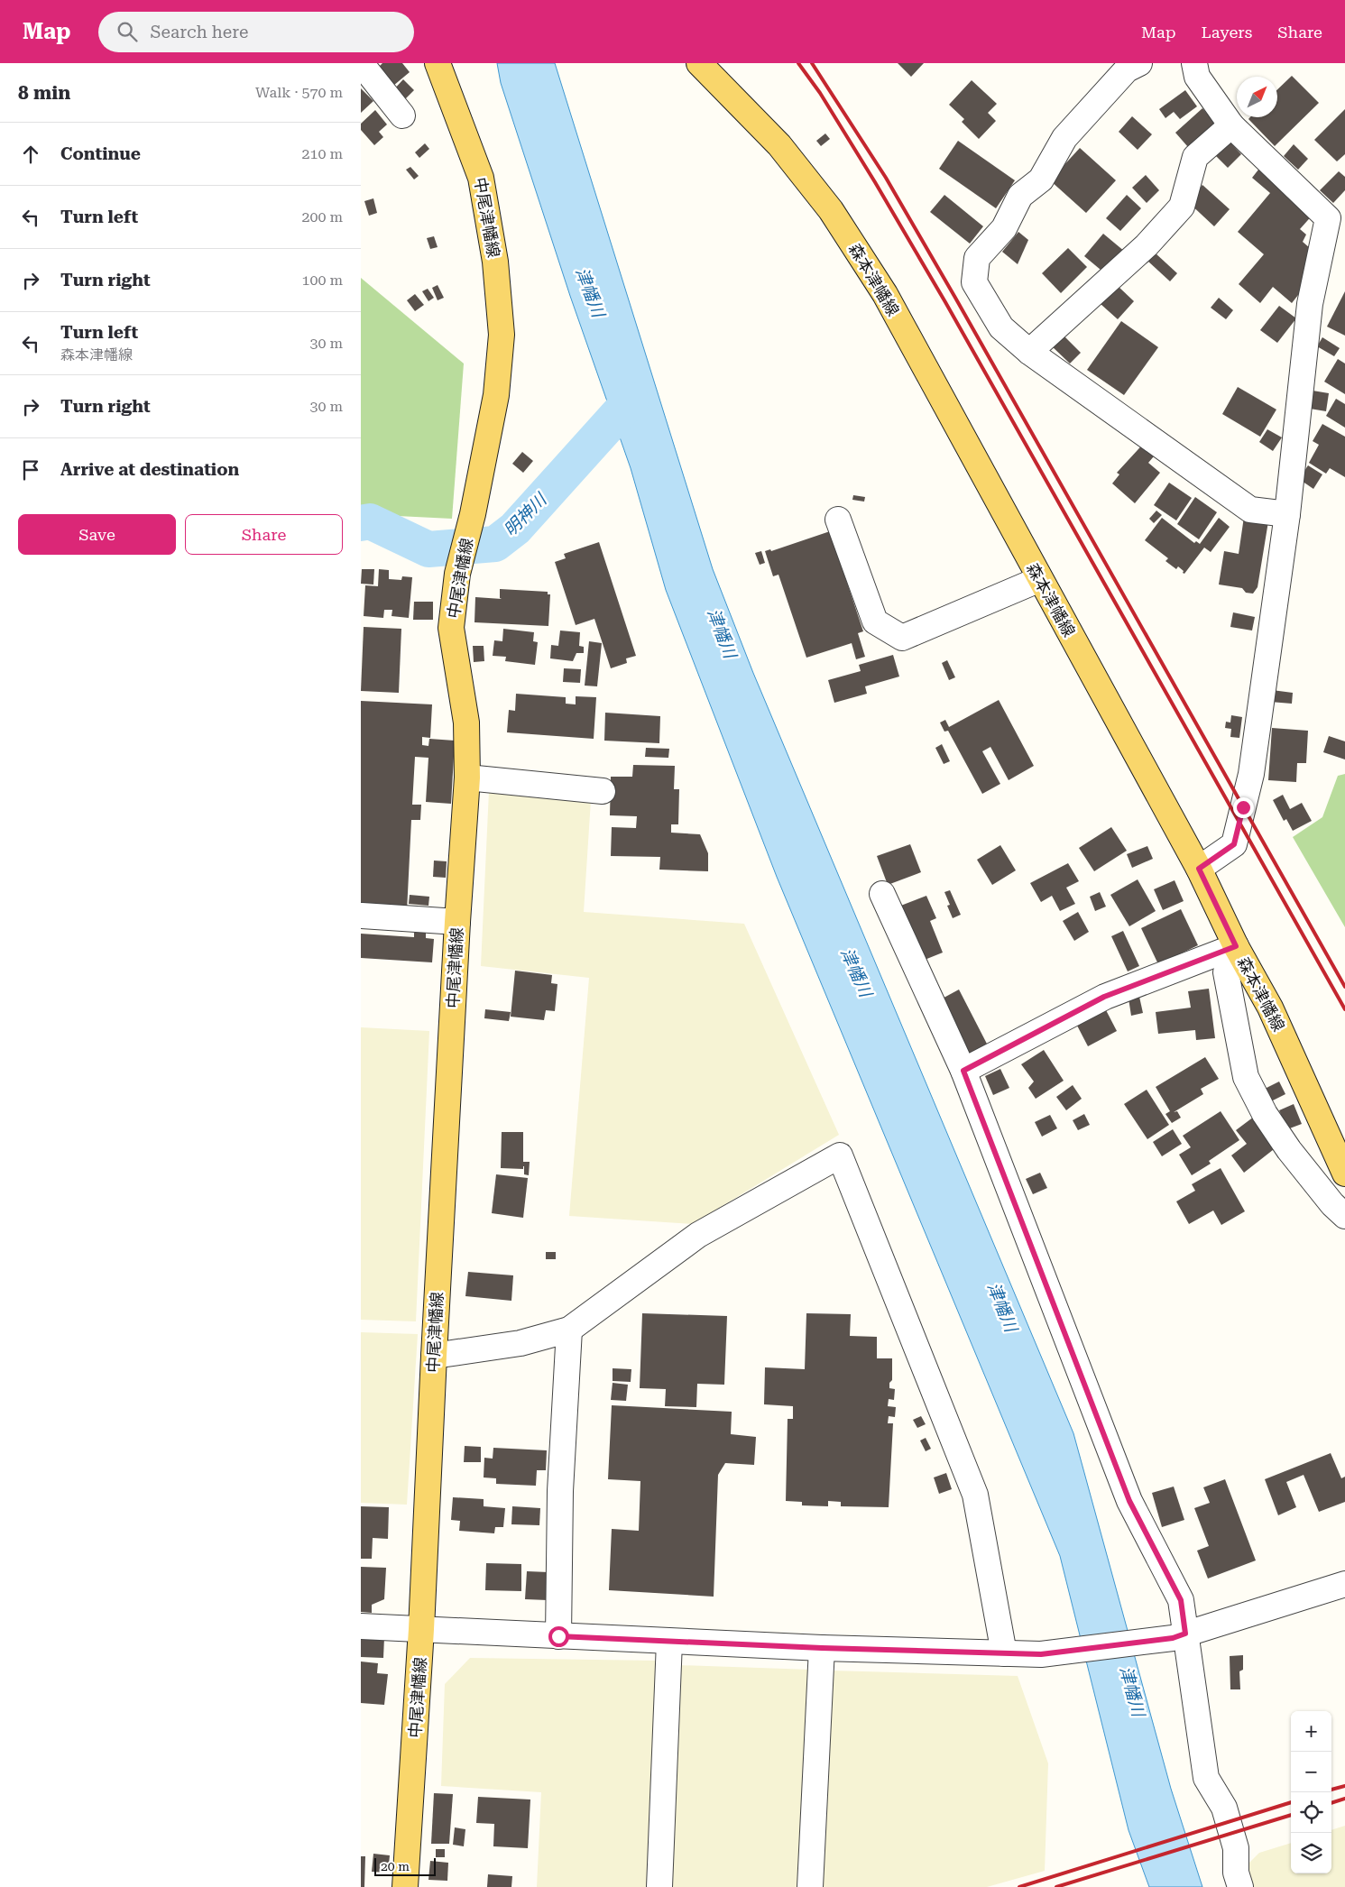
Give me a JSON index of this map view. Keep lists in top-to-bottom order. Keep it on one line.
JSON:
{"streets":{"main road":["中尾津幡線","森本津幡線"]},"water":["津幡川","明神川"],"scale_bar":"20 m","north":"top right","page":{"header":"Map","search":"Search here","nav":["Map","Layers","Share"],"heading":["8 min","Walk · 570 m"],"list":[["Continue","210 m"],["Turn left","200 m"],["Turn right","100 m"],["Turn left","森本津幡線","30 m"],["Turn right","30 m"],"Arrive at destination"],"buttons":["Save","Share"],"map_buttons":["+","−"],"scale":"20 m"}}
